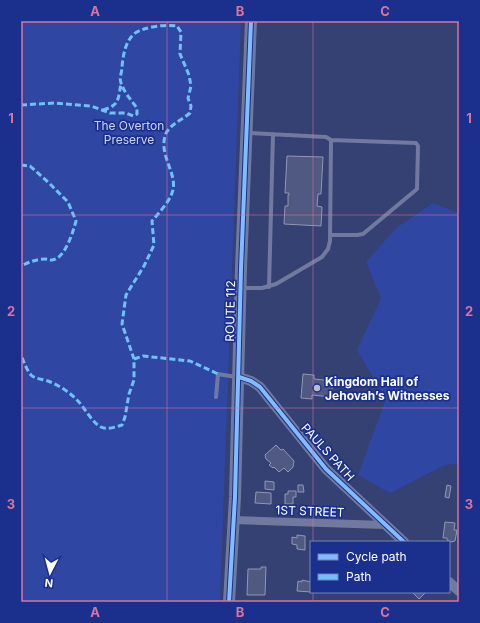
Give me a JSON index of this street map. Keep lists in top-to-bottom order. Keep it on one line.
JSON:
{"streets":{"main road":["ROUTE 112"],"street":["PAULS PATH","1ST STREET"]},"crossings":[["ROUTE 112","PAULS PATH"],["ROUTE 112","1ST STREET"],["PAULS PATH","1ST STREET"]],"parks":["The Overton Preserve"],"places":["Kingdom Hall of Jehovah’s Witnesses"],"legend":["Cycle path","Path"],"north":"bottom","grid":{"columns":["A","B","C"],"rows":["1","2","3"]}}
